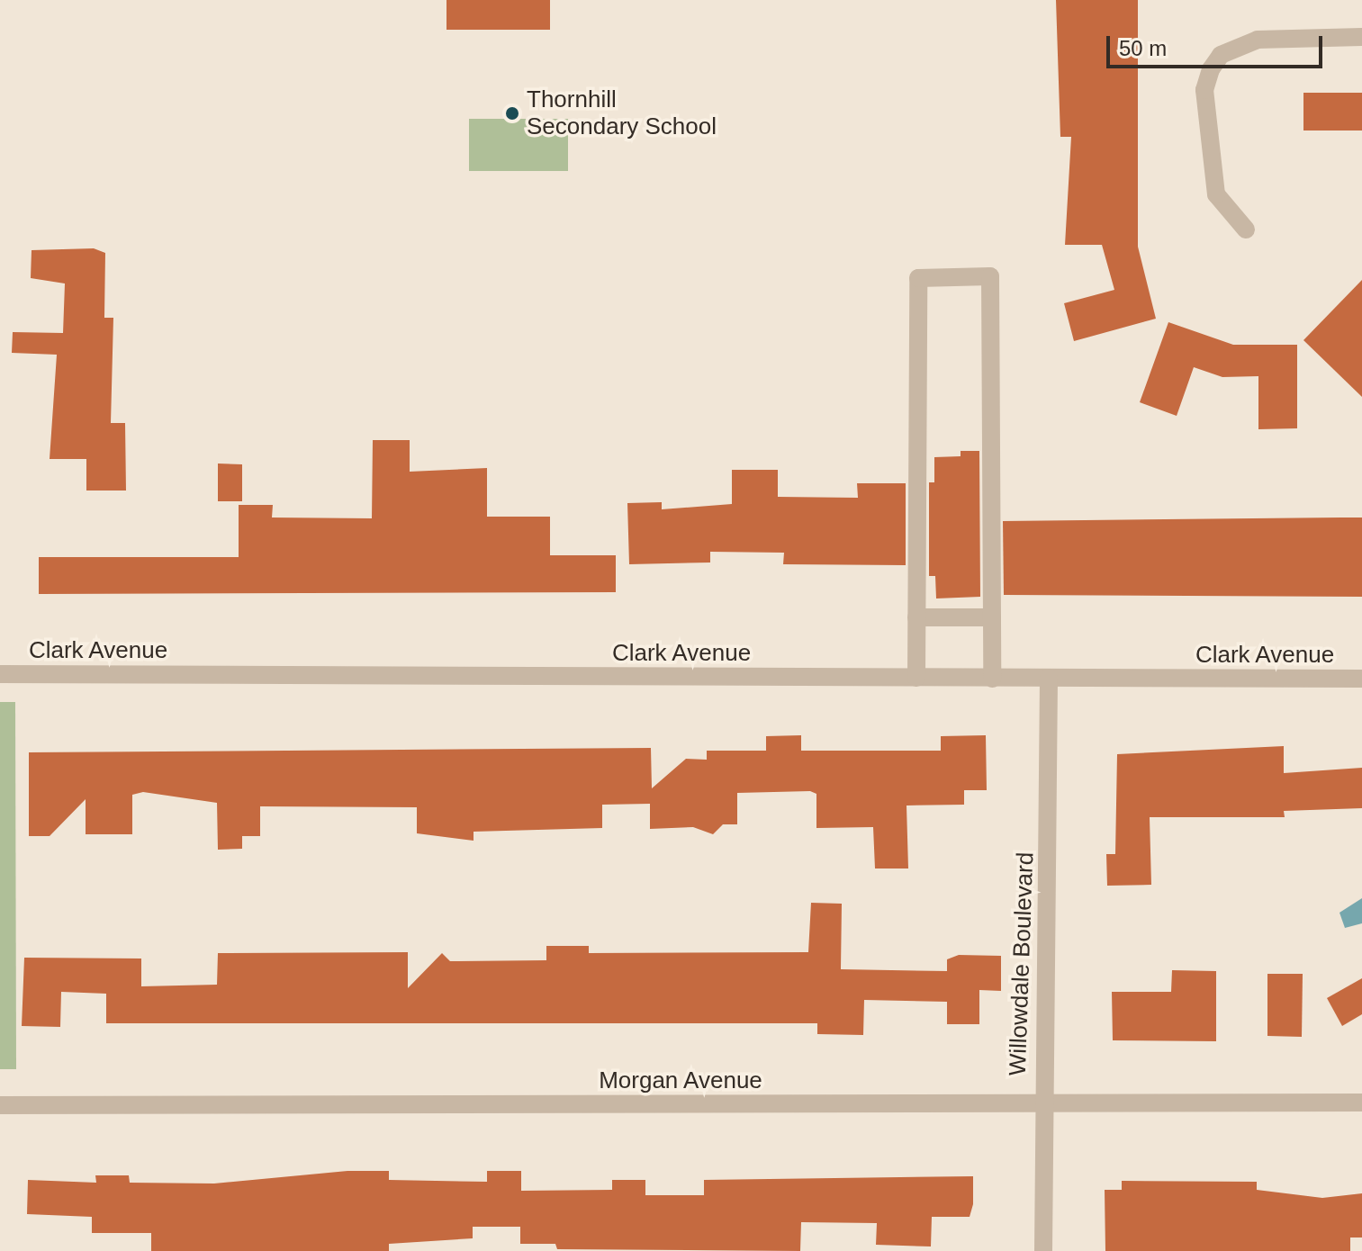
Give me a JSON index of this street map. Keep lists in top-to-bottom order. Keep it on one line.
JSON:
{"streets":{"street":["Clark Avenue","Willowdale Boulevard","Morgan Avenue"]},"crossings":[["Clark Avenue","Willowdale Boulevard"],["Willowdale Boulevard","Morgan Avenue"]],"places":["Thornhill Secondary School"],"scale_bar":"50 m"}
